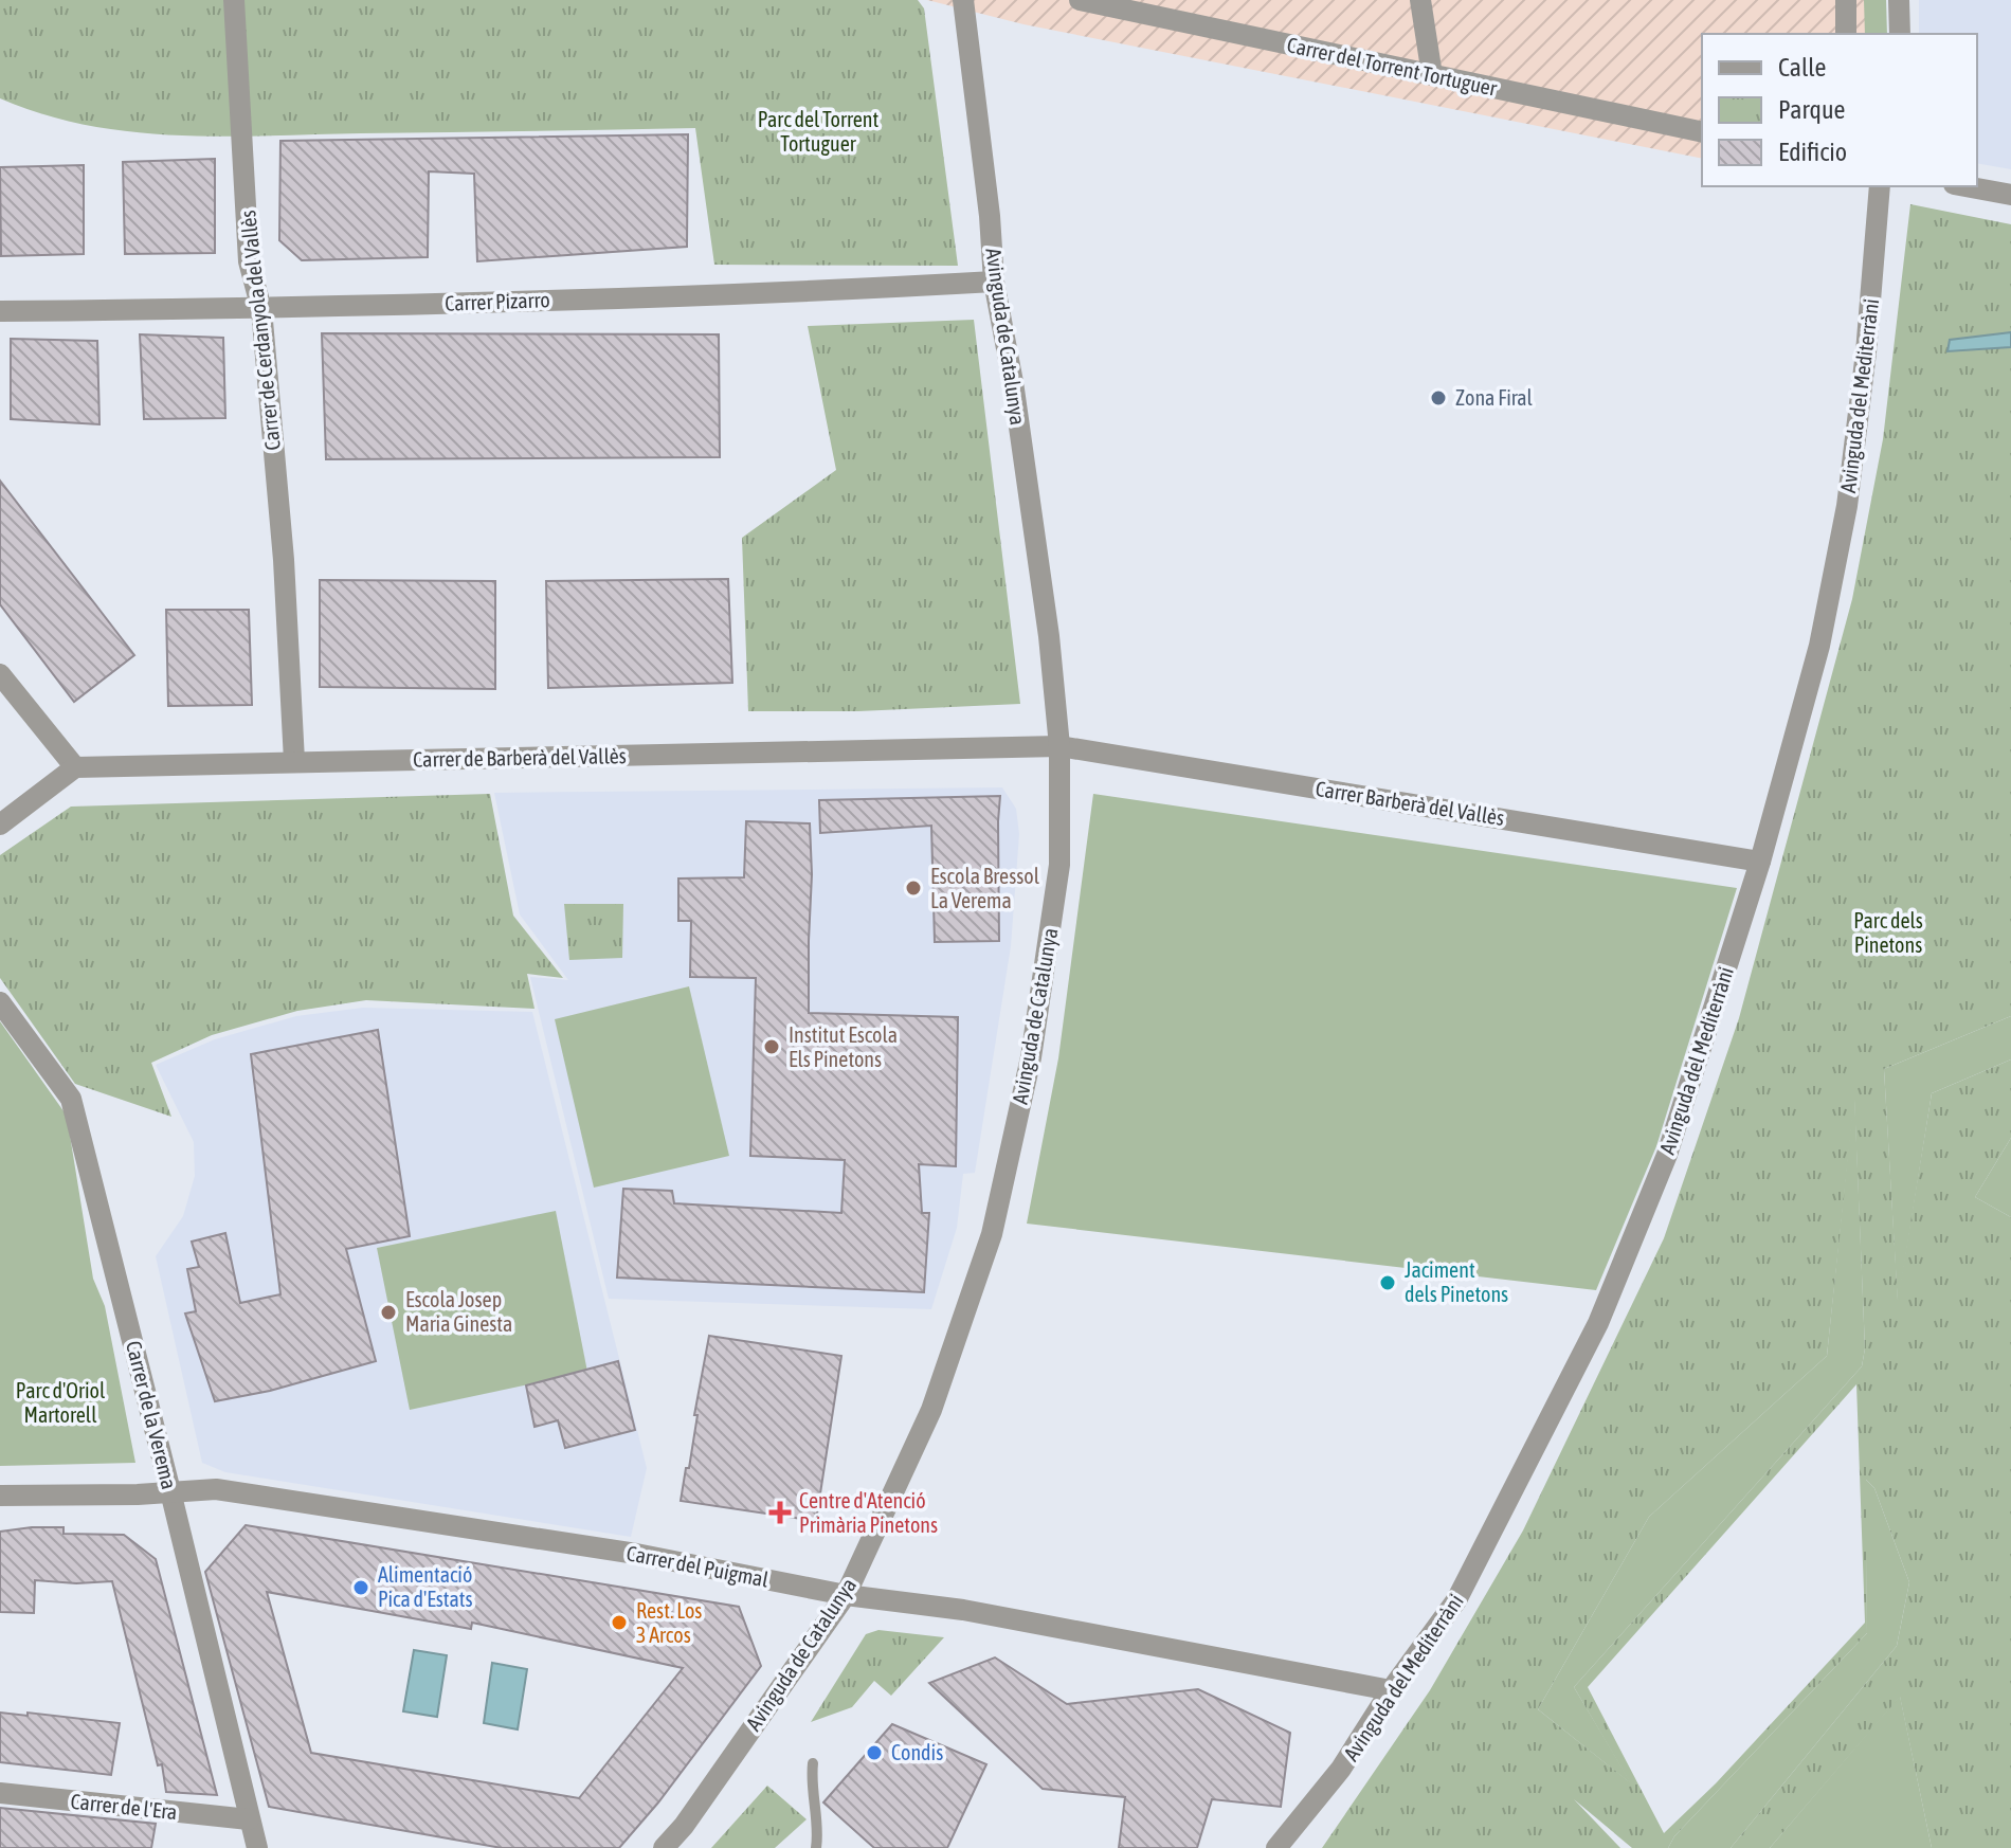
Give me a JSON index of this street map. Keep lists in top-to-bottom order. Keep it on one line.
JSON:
{"streets":{"street":["Carrer del Torrent Tortuguer","Carrer Pizarro","Carrer de Cerdanyola del Vallès","Avinguda de Catalunya","Avinguda del Mediterràni","Carrer de Barberà del Vallès","Carrer Barberà del Vallès","Carrer de la Verema","Carrer del Puigmal","Carrer de l'Era"]},"crossings":[["Carrer Pizarro","Carrer de Cerdanyola del Vallès"],["Carrer Pizarro","Avinguda de Catalunya"],["Carrer de Cerdanyola del Vallès","Carrer de Barberà del Vallès"],["Avinguda de Catalunya","Carrer de Barberà del Vallès"],["Avinguda de Catalunya","Carrer Barberà del Vallès"],["Avinguda de Catalunya","Carrer del Puigmal"],["Avinguda del Mediterràni","Carrer Barberà del Vallès"],["Avinguda del Mediterràni","Carrer del Puigmal"],["Carrer de Barberà del Vallès","Carrer Barberà del Vallès"],["Carrer de la Verema","Carrer del Puigmal"],["Carrer de la Verema","Carrer de l'Era"]],"parks":["Parc del Torrent Tortuguer","Parc dels Pinetons","Parc d'Oriol Martorell"],"places":{"other":["Zona Firal","Escola Bressol La Verema","Institut Escola Els Pinetons","Jaciment dels Pinetons","Escola Josep Maria Ginesta","Alimentació Pica d'Estats","Rest. Los 3 Arcos","Condis"],"health":["Centre d'Atenció Primària Pinetons"]},"legend":["Calle","Parque","Edificio"]}
